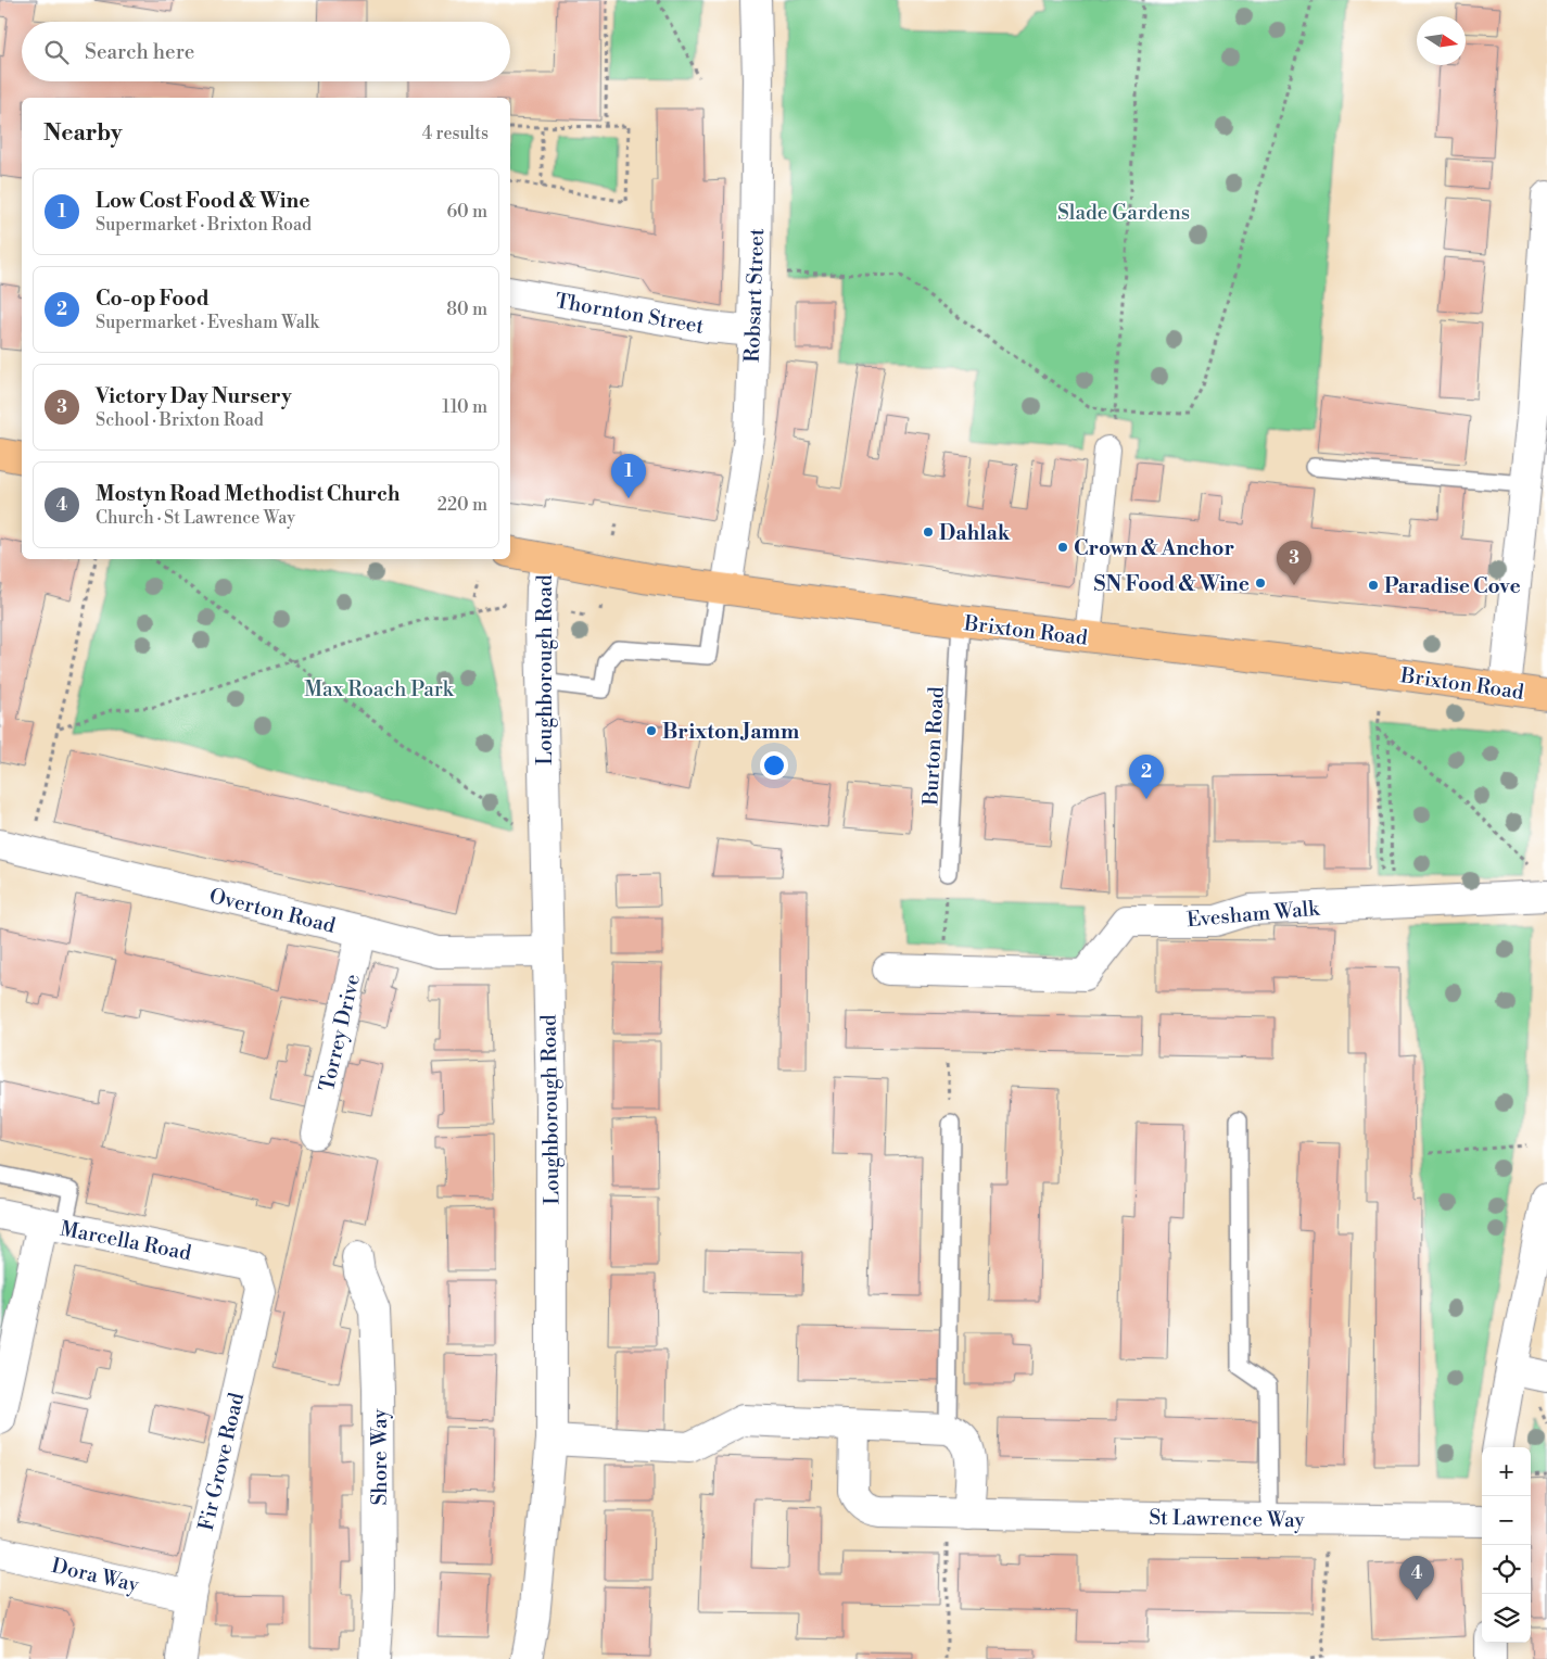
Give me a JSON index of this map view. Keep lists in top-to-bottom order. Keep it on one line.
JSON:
{"streets":{"highway":["Brixton Road"],"street":["Robsart Street","Thornton Street","Loughborough Road","Overton Road","Evesham Walk","Torrey Drive","Marcella Road","Shore Way","Fir Grove Road","St Lawrence Way","Dora Way"],"lane":["Burton Road"]},"crossings":[["Robsart Street","Thornton Street"],["Robsart Street","Brixton Road"],["Brixton Road","Loughborough Road"],["Brixton Road","Burton Road"],["Loughborough Road","Overton Road"],["Overton Road","Torrey Drive"],["Marcella Road","Fir Grove Road"],["Fir Grove Road","Dora Way"]],"parks":["Slade Gardens","Max Roach Park"],"places":["Dahlak","Crown & Anchor","SN Food & Wine","Paradise Cove","Brixton Jamm"],"north":"right","page":{"search":"Search here","heading":["Nearby","4 results"],"list":[{"mark":"1","name":"Low Cost Food & Wine","note":"Supermarket · Brixton Road","value":"60 m"},{"mark":"2","name":"Co-op Food","note":"Supermarket · Evesham Walk","value":"80 m"},{"mark":"3","name":"Victory Day Nursery","note":"School · Brixton Road","value":"110 m"},{"mark":"4","name":"Mostyn Road Methodist Church","note":"Church · St Lawrence Way","value":"220 m"}],"pins":["1","3","2","4"],"map_buttons":["+","−"]}}
